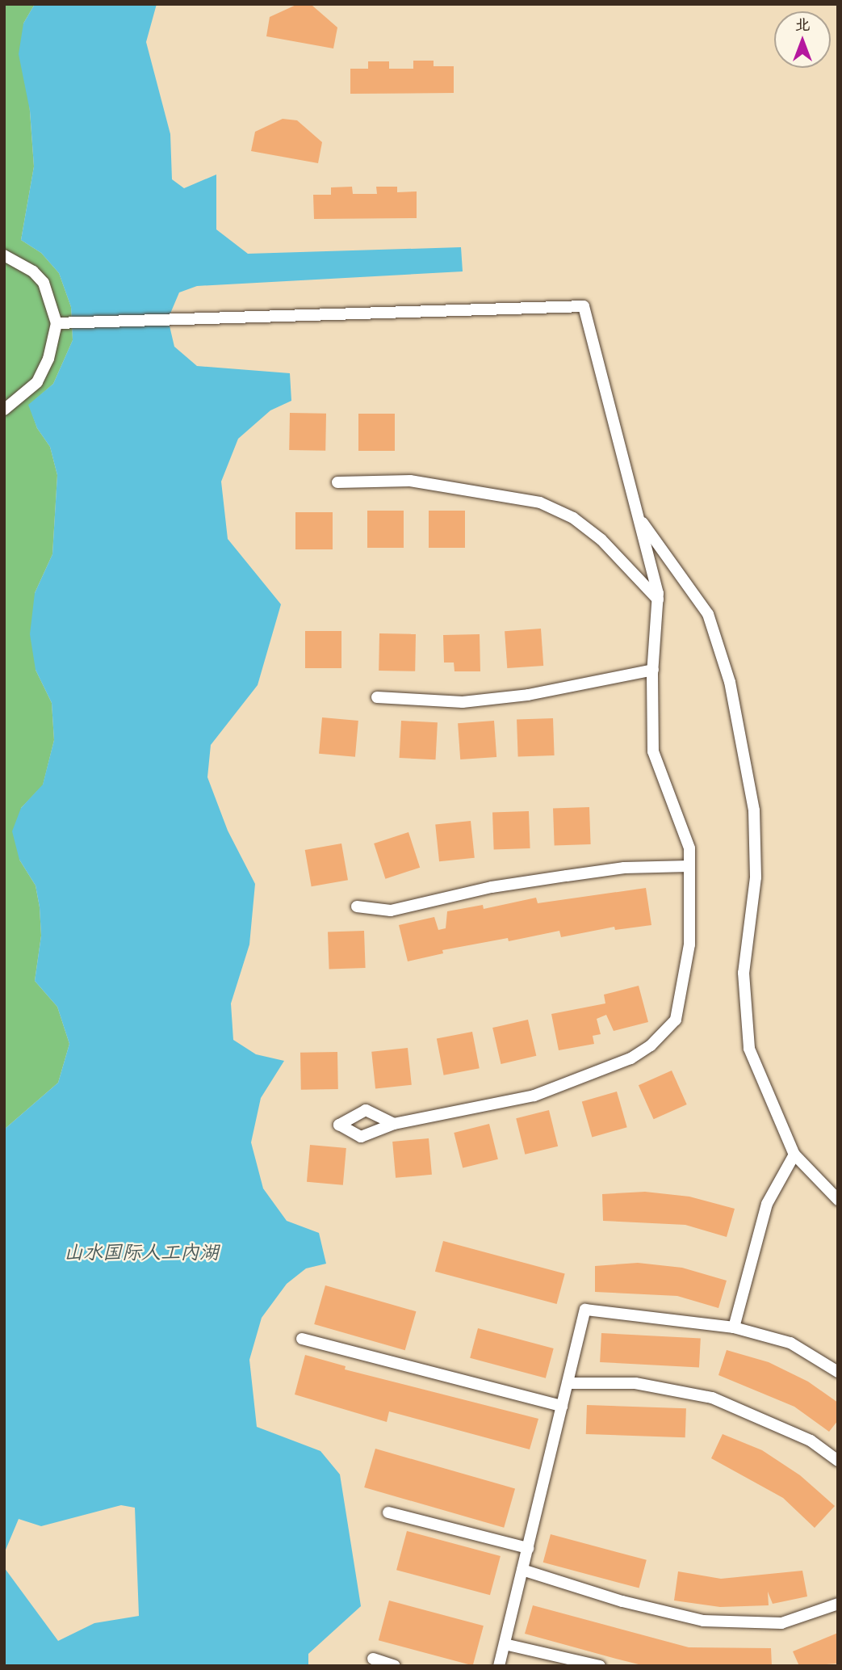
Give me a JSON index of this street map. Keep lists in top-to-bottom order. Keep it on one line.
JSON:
{"water":["山水国际人工内湖"],"north":"top"}
